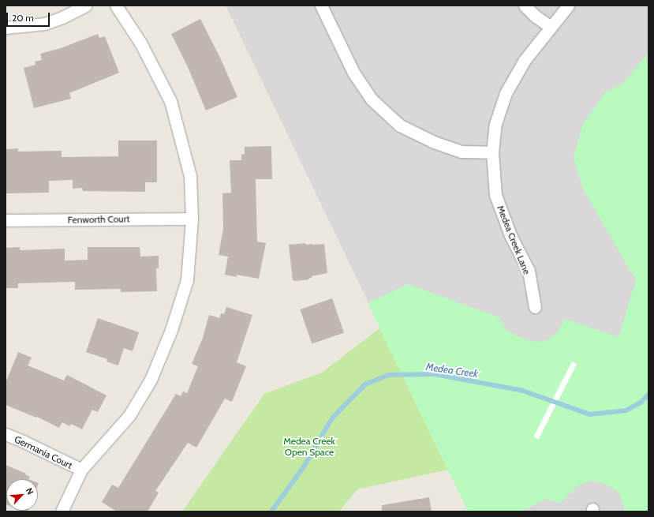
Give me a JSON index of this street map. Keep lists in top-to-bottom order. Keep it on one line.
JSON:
{"streets":{"street":["Fenworth Court","Medea Creek Lane","Germania Court"]},"water":["Medea Creek"],"parks":["Medea Creek Open Space"],"scale_bar":"20 m","north":"top right"}
